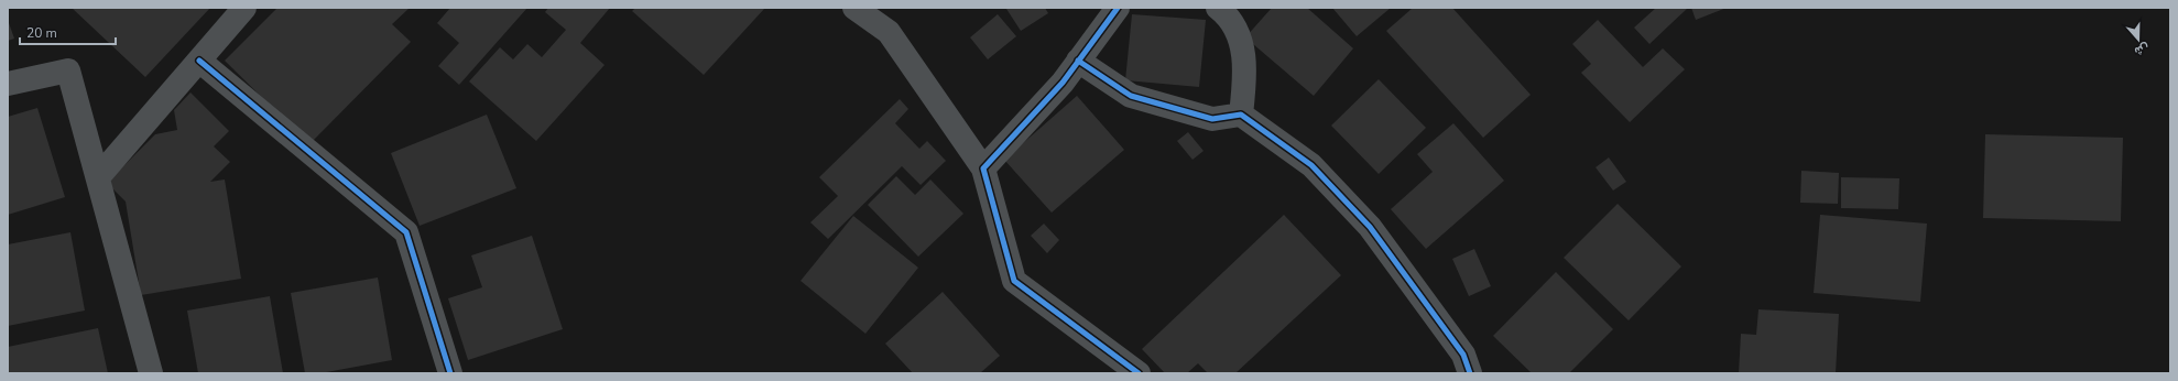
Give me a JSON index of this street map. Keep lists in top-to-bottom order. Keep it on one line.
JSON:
{"scale_bar":"20 m","north":"bottom"}
